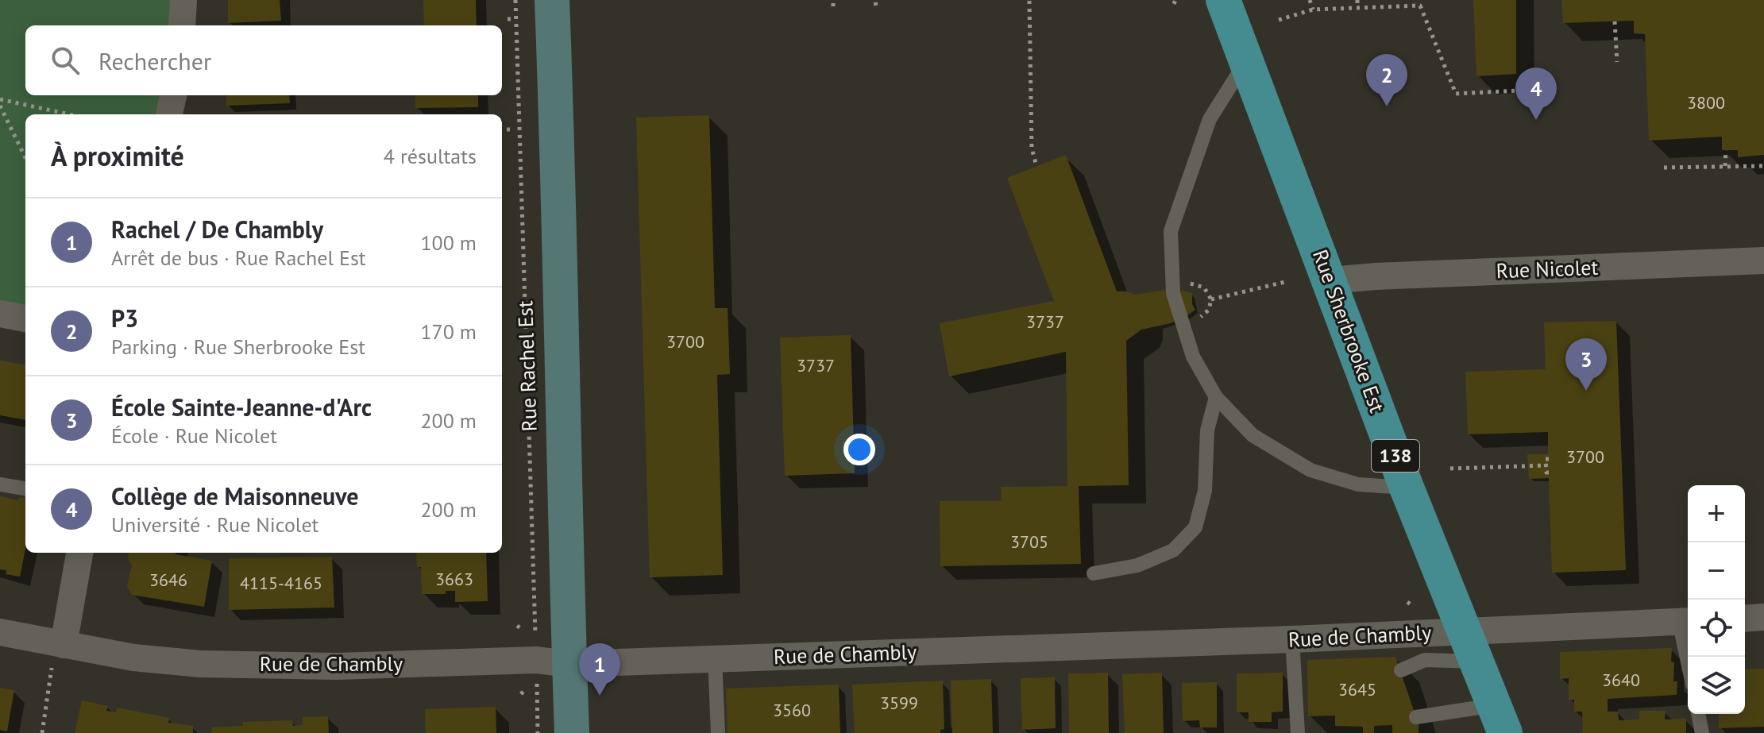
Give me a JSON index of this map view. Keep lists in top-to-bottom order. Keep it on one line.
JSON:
{"streets":{"main road":["Rue Sherbrooke Est","Rue Rachel Est","138"],"street":["Rue Nicolet","Rue de Chambly"]},"crossings":[["Rue Nicolet","Rue Sherbrooke Est"],["Rue Sherbrooke Est","Rue de Chambly"],["Rue Rachel Est","Rue de Chambly"]],"house_numbers":["3800","3737","3700","3737","3700","3705","3663","3646","4115-4165","3640","3645","3599","3560"],"page":{"search":"Rechercher","pins":["2","4","3","1"],"heading":["À proximité","4 résultats"],"list":[{"mark":"1","name":"Rachel / De Chambly","note":"Arrêt de bus · Rue Rachel Est","value":"100 m"},{"mark":"2","name":"P3","note":"Parking · Rue Sherbrooke Est","value":"170 m"},{"mark":"3","name":"École Sainte-Jeanne-d'Arc","note":"École · Rue Nicolet","value":"200 m"},{"mark":"4","name":"Collège de Maisonneuve","note":"Université · Rue Nicolet","value":"200 m"}],"map_buttons":["+","−"]}}
